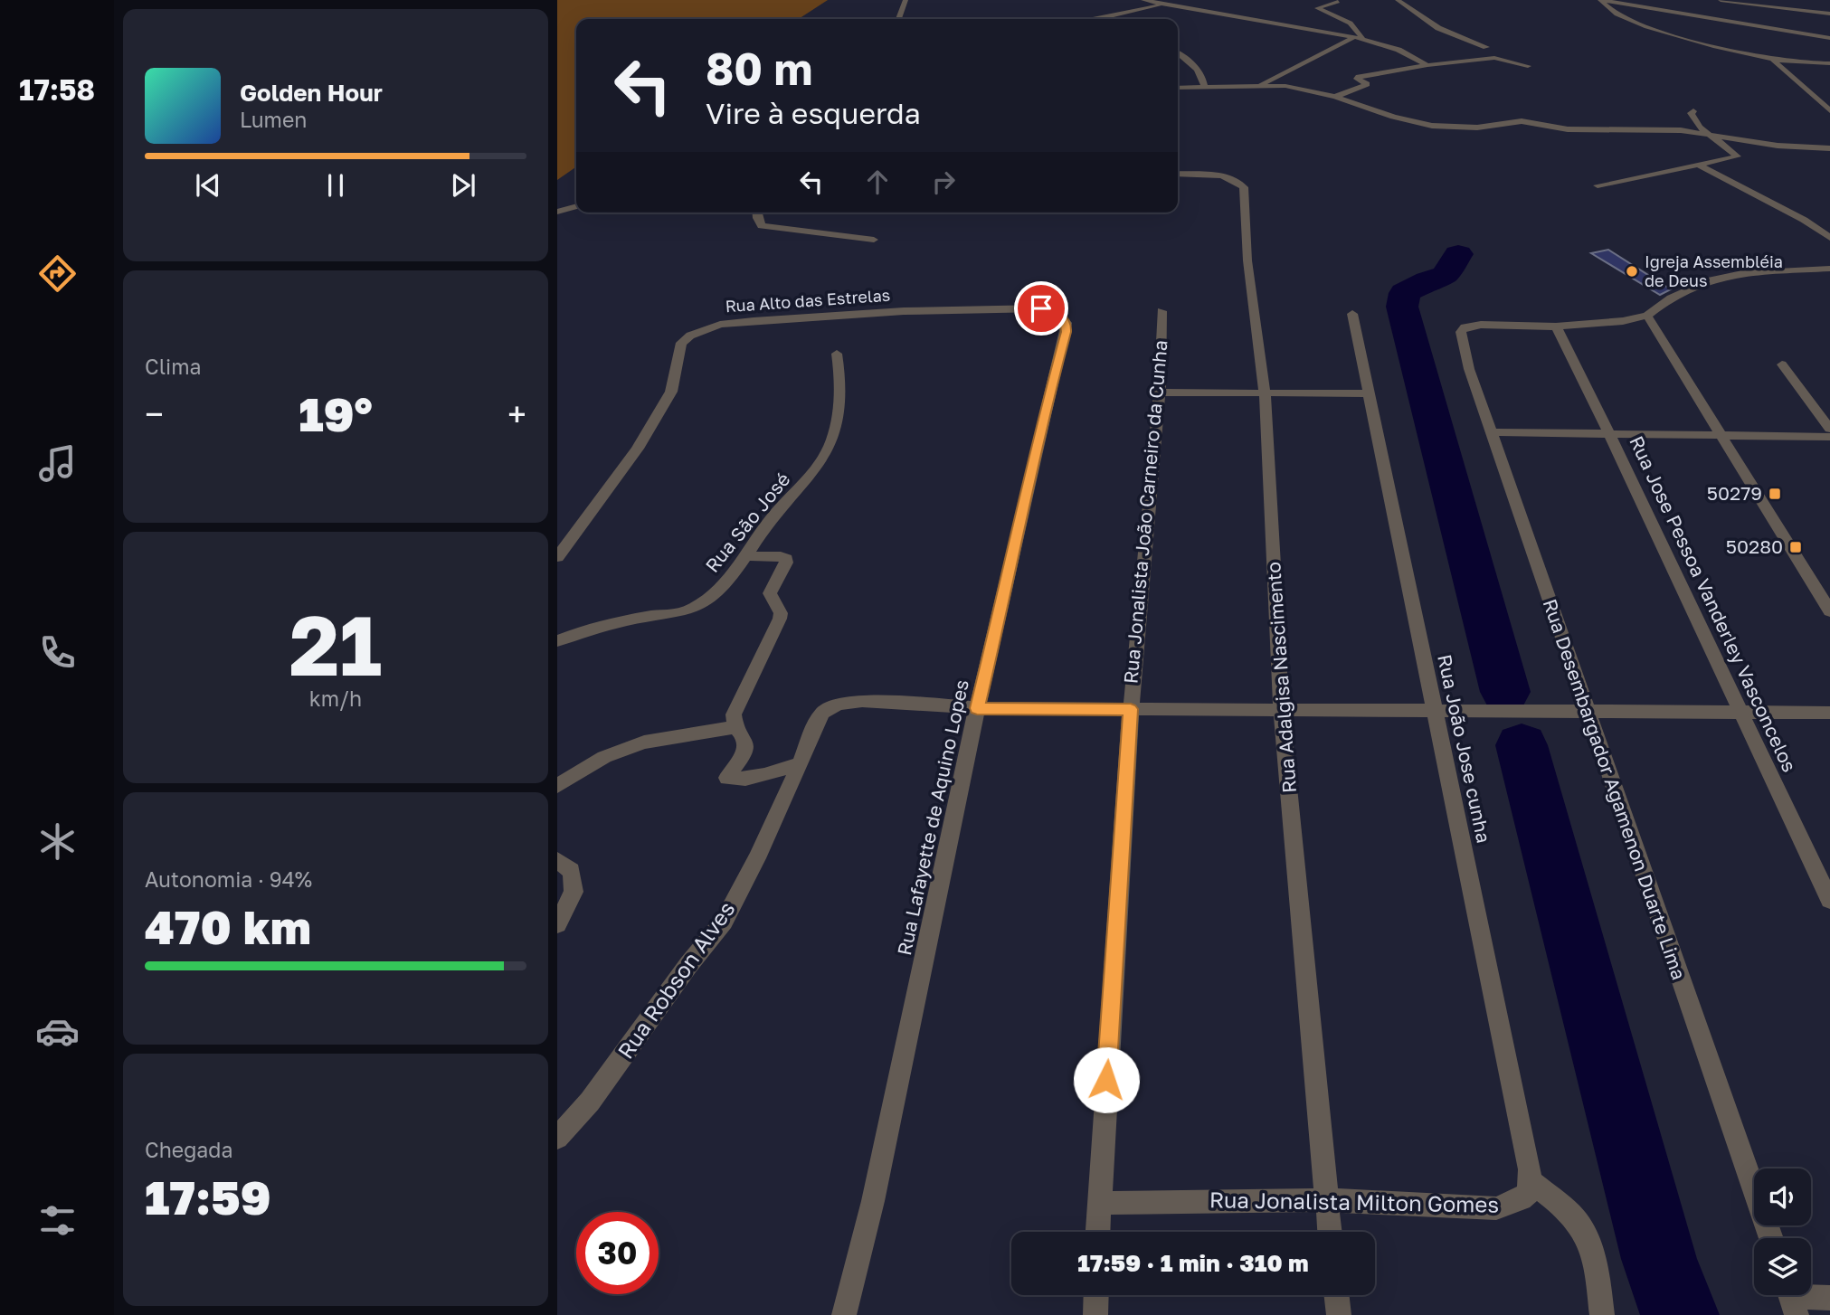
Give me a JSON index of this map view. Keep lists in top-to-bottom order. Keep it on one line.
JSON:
{"streets":{"street":["Rua Alto das Estrelas","Rua Jonalista João Carneiro da Cunha","Rua São José","Rua Jose Pessoa Vanderley Vasconcelos","Rua Adalgisa Nascimento","Rua João Jose cunha","Rua Desembargador Agamenon Duarte Lima","Rua Lafayette de Aquino Lopes","Rua Robson Alves","Rua Jonalista Milton Gomes"]},"crossings":[["Rua Alto das Estrelas","Rua Lafayette de Aquino Lopes"],["Rua Jonalista João Carneiro da Cunha","Rua Jonalista Milton Gomes"],["Rua Jose Pessoa Vanderley Vasconcelos","Rua Desembargador Agamenon Duarte Lima"],["Rua Adalgisa Nascimento","Rua Jonalista Milton Gomes"],["Rua João Jose cunha","Rua Jonalista Milton Gomes"],["Rua Lafayette de Aquino Lopes","Rua Robson Alves"]],"places":{"other":["Igreja Assembléia de Deus"],"transit":["50279","50280"]},"page":{"tabs":"17:58","turn":["80 m","Vire à esquerda"],"song":["Golden Hour","Lumen"],"tile":["Clima",["21","km/h"],["Autonomia · 94%","470 km"],["Chegada","17:59"]],"heat":["−","19°","+"],"limit":"30","trip":"17:59 · 1 min · 310 m"}}
